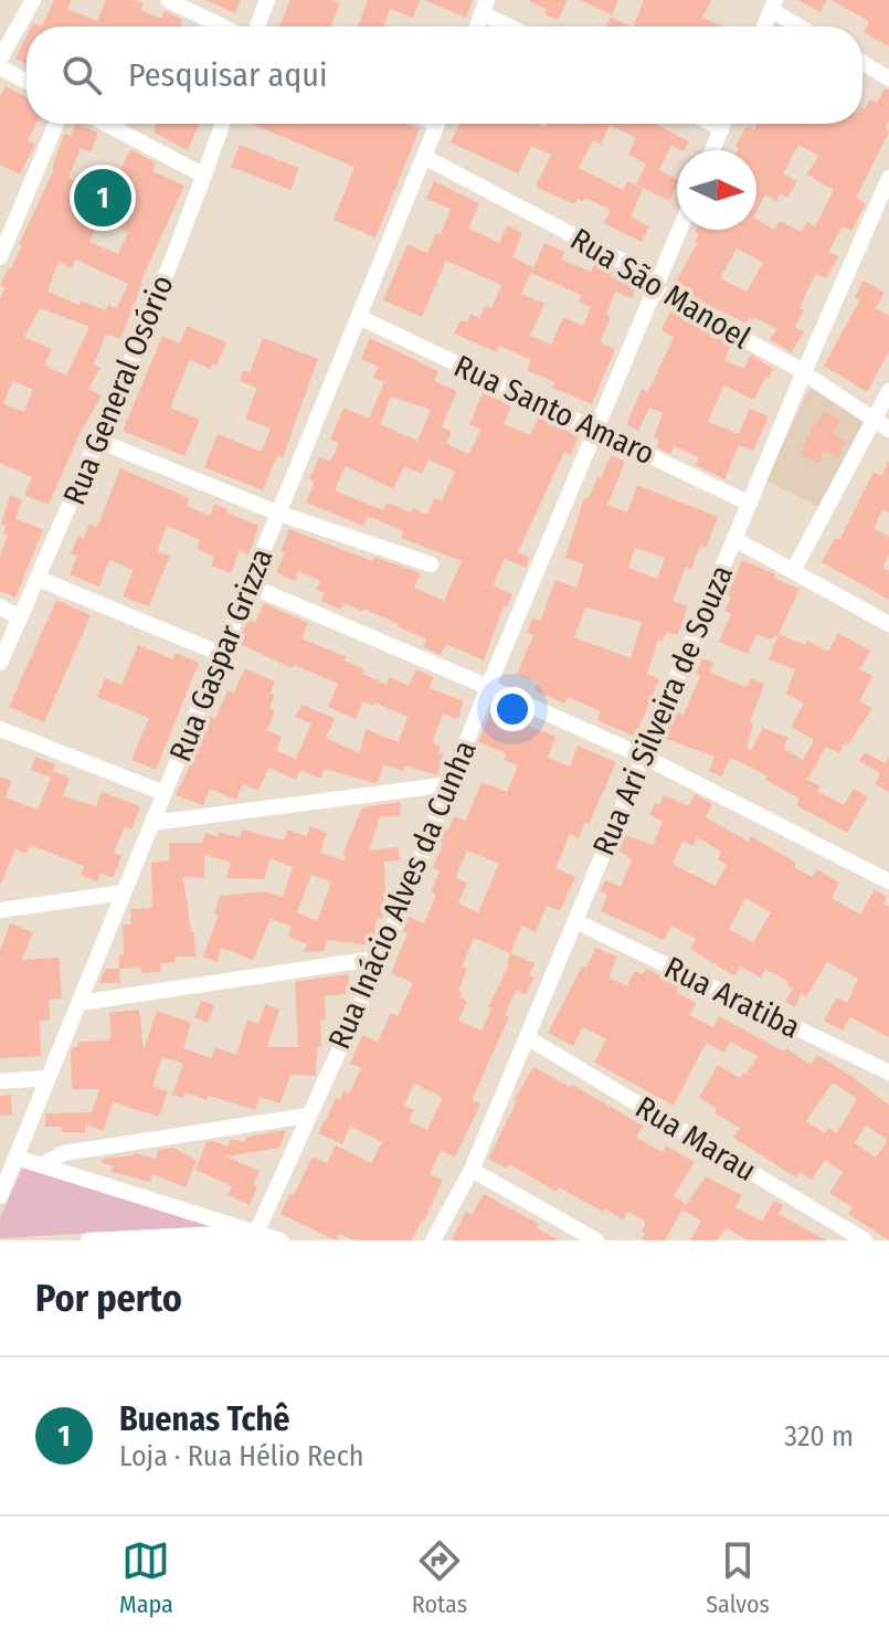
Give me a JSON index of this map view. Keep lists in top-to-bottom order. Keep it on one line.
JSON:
{"streets":{"street":["Rua São Manoel","Rua General Osório","Rua Santo Amaro","Rua Gaspar Grizza","Rua Ari Silveira de Souza","Rua Inácio Alves da Cunha","Rua Aratiba","Rua Marau"]},"crossings":[["Rua São Manoel","Rua Gaspar Grizza"],["Rua São Manoel","Rua Ari Silveira de Souza"],["Rua São Manoel","Rua Inácio Alves da Cunha"],["Rua Santo Amaro","Rua Gaspar Grizza"],["Rua Santo Amaro","Rua Ari Silveira de Souza"],["Rua Santo Amaro","Rua Inácio Alves da Cunha"],["Rua Ari Silveira de Souza","Rua Aratiba"],["Rua Ari Silveira de Souza","Rua Marau"]],"north":"right","page":{"search":"Pesquisar aqui","pins":"1","heading":"Por perto","list":[{"mark":"1","name":"Buenas Tchê","note":"Loja · Rua Hélio Rech","value":"320 m"}],"nav":["Mapa","Rotas","Salvos"]}}
